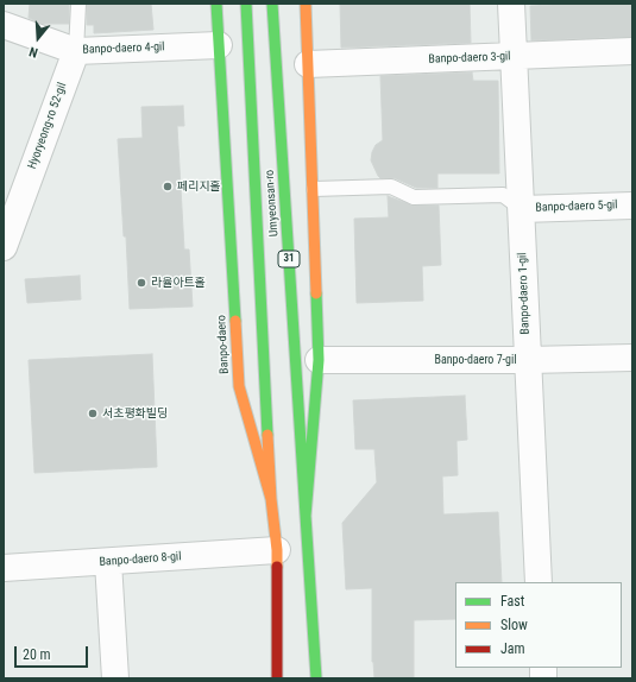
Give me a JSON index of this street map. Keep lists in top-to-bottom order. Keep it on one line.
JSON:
{"streets":{"main road":["Umyeonsan-ro","31","Banpo-daero"],"street":["Banpo-daero 4-gil","Banpo-daero 3-gil","Hyoryeong-ro 52-gil","Banpo-daero 5-gil","Banpo-daero 1-gil","Banpo-daero 7-gil","Banpo-daero 8-gil"]},"crossings":[["Banpo-daero 4-gil","Hyoryeong-ro 52-gil"],["Banpo-daero 4-gil","Banpo-daero"],["Banpo-daero 3-gil","Banpo-daero 1-gil"],["Umyeonsan-ro","Banpo-daero"],["Banpo-daero 5-gil","Banpo-daero 1-gil"],["Banpo-daero 1-gil","Banpo-daero 7-gil"],["Banpo-daero","Banpo-daero 8-gil"]],"places":["페리지홀","라율아트홀","서초평화빌딩"],"legend":["Fast","Slow","Jam"],"scale_bar":"20 m","north":"bottom"}
